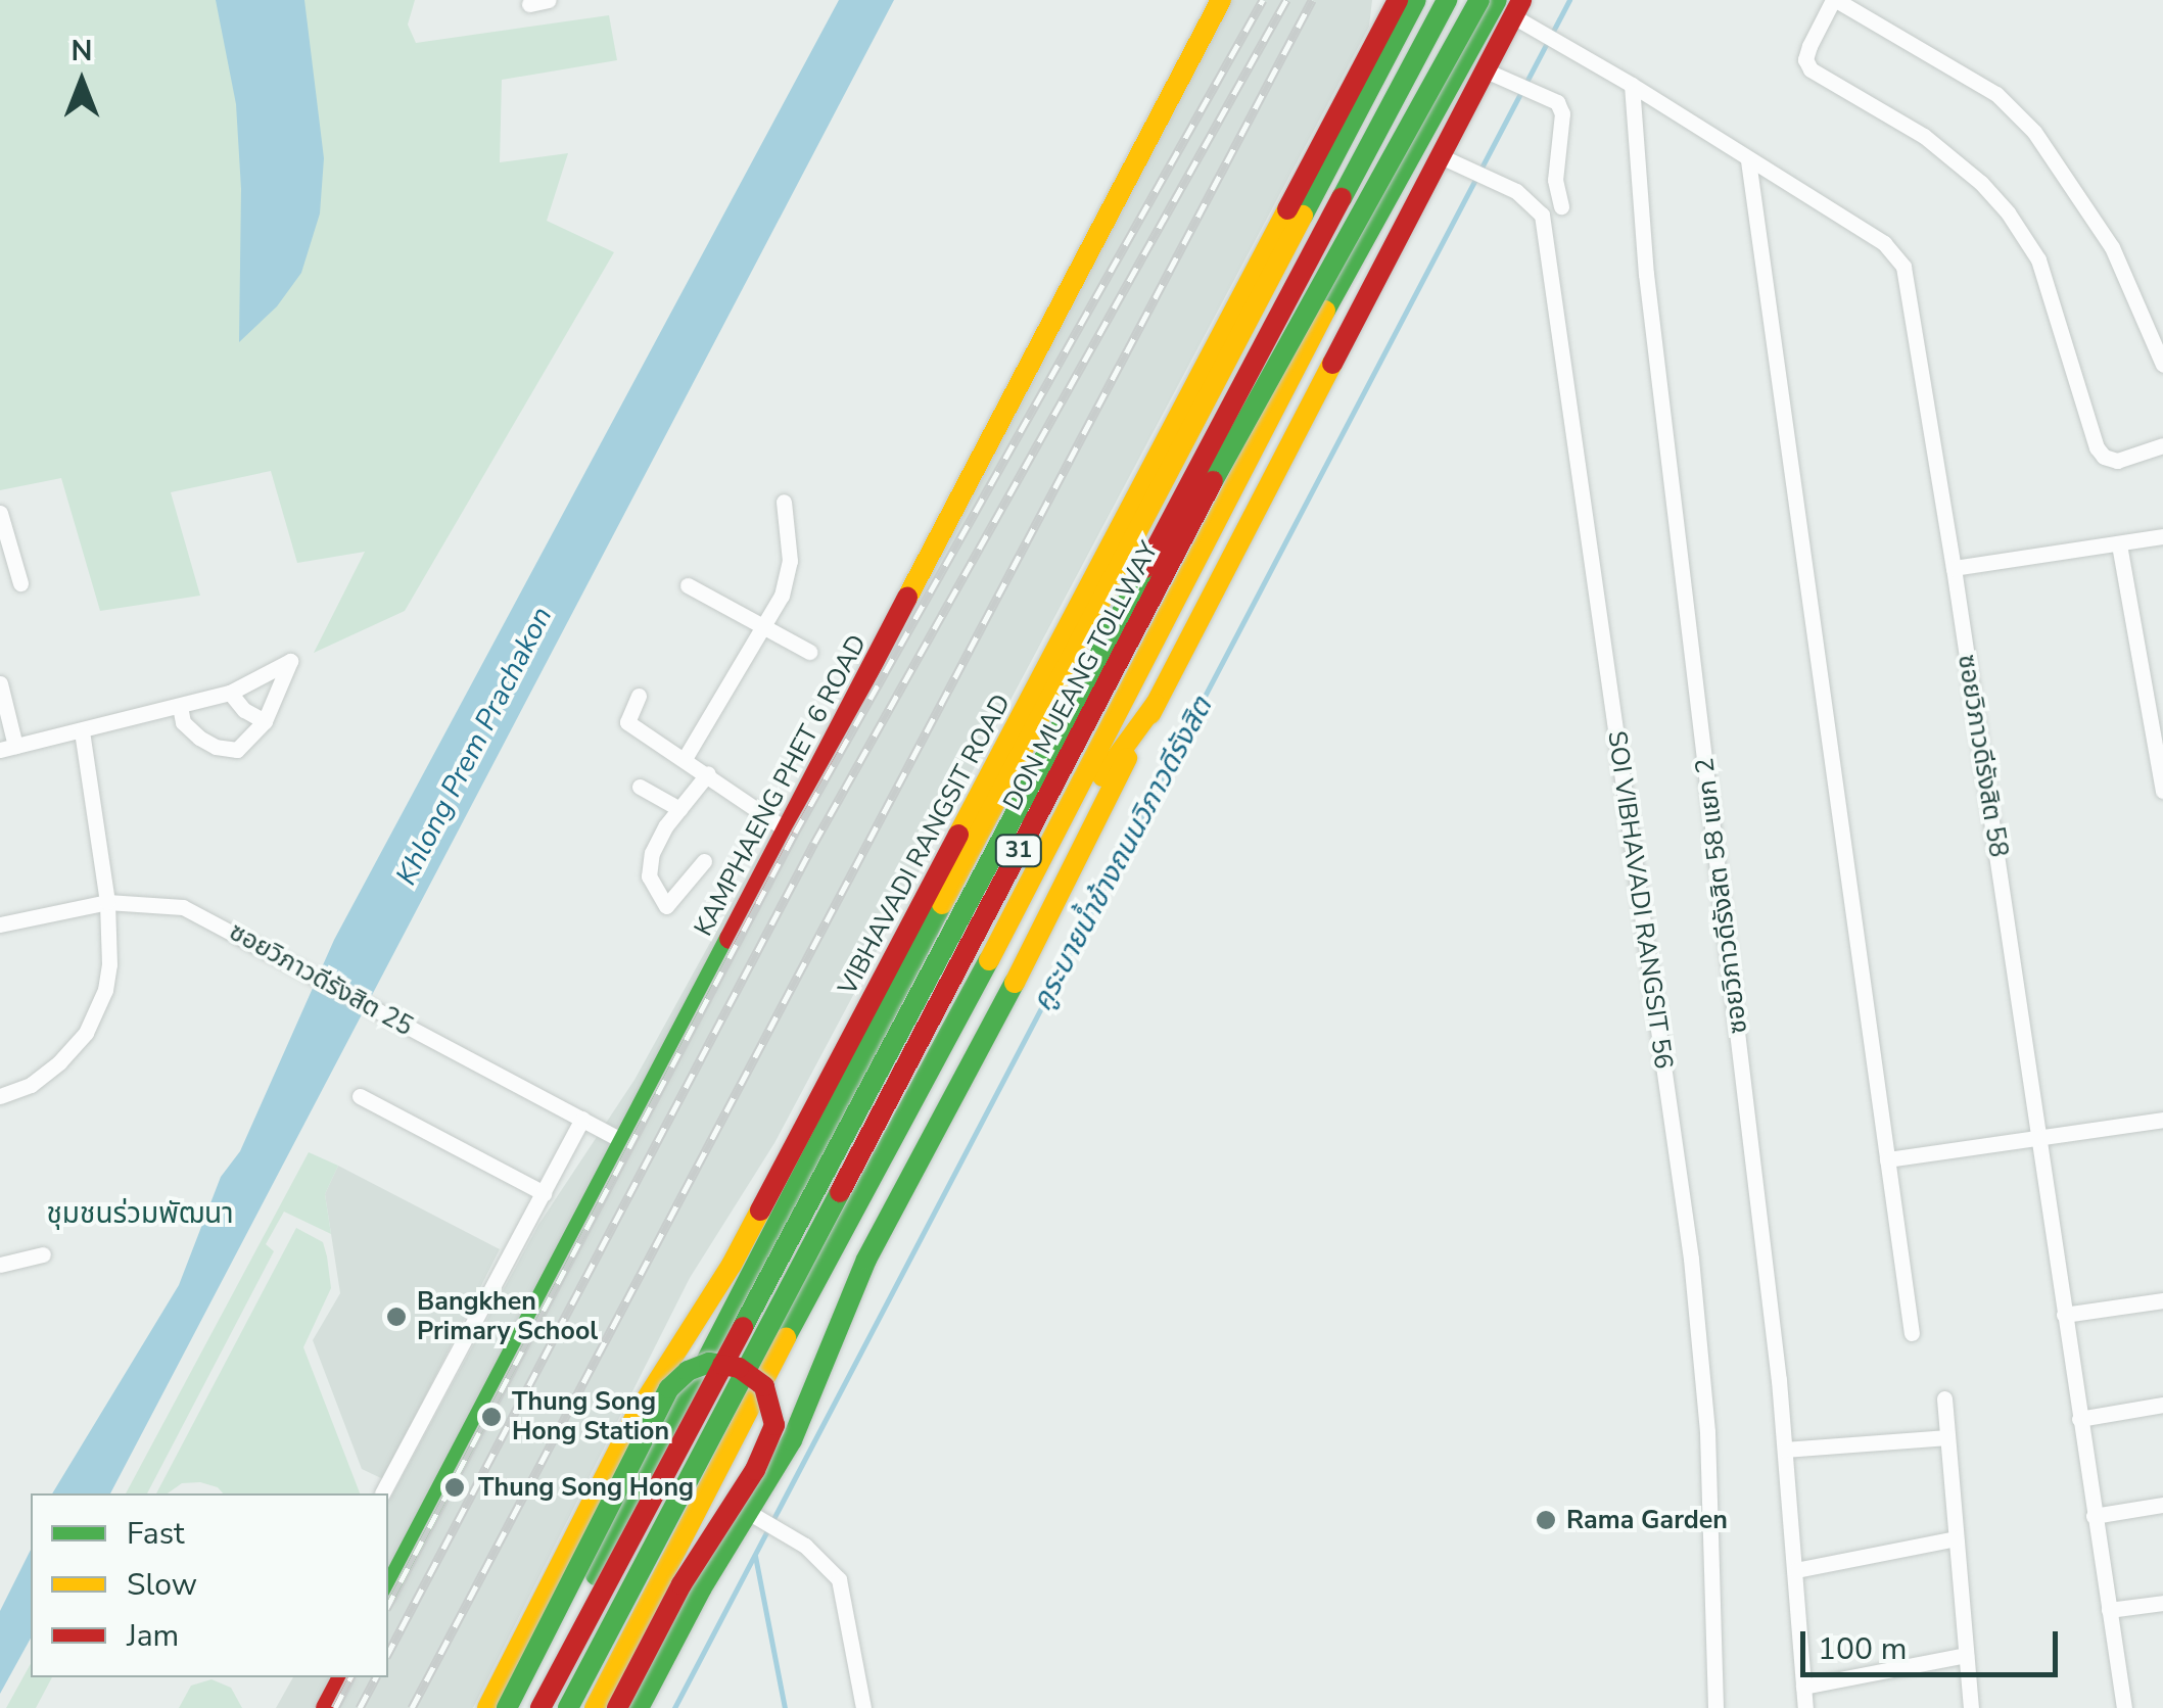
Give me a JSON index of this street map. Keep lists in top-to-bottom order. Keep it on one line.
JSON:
{"streets":{"main road":["DON MUEANG TOLLWAY","KAMPHAENG PHET 6 ROAD","VIBHAVADI RANGSIT ROAD","31"],"street":["ซอยวิภาวดีรังสิต 58","ซอยวิภาวดีรังสิต 58 แยก 2","SOI VIBHAVADI RANGSIT 56","ซอยวิภาวดีรังสิต 25"]},"crossings":[["ซอยวิภาวดีรังสิต 58","31"],["ซอยวิภาวดีรังสิต 58","ซอยวิภาวดีรังสิต 58 แยก 2"],["KAMPHAENG PHET 6 ROAD","ซอยวิภาวดีรังสิต 25"],["31","SOI VIBHAVADI RANGSIT 56"]],"districts":["ชุมชนร่วมพัฒนา"],"water":["Khlong Prem Prachakon","คูระบายน้ำข้างถนนวิภาวดีรังสิต"],"places":["Bangkhen Primary School","Thung Song Hong Station","Thung Song Hong","Rama Garden"],"legend":["Fast","Slow","Jam"],"scale_bar":"100 m","north":"top"}
